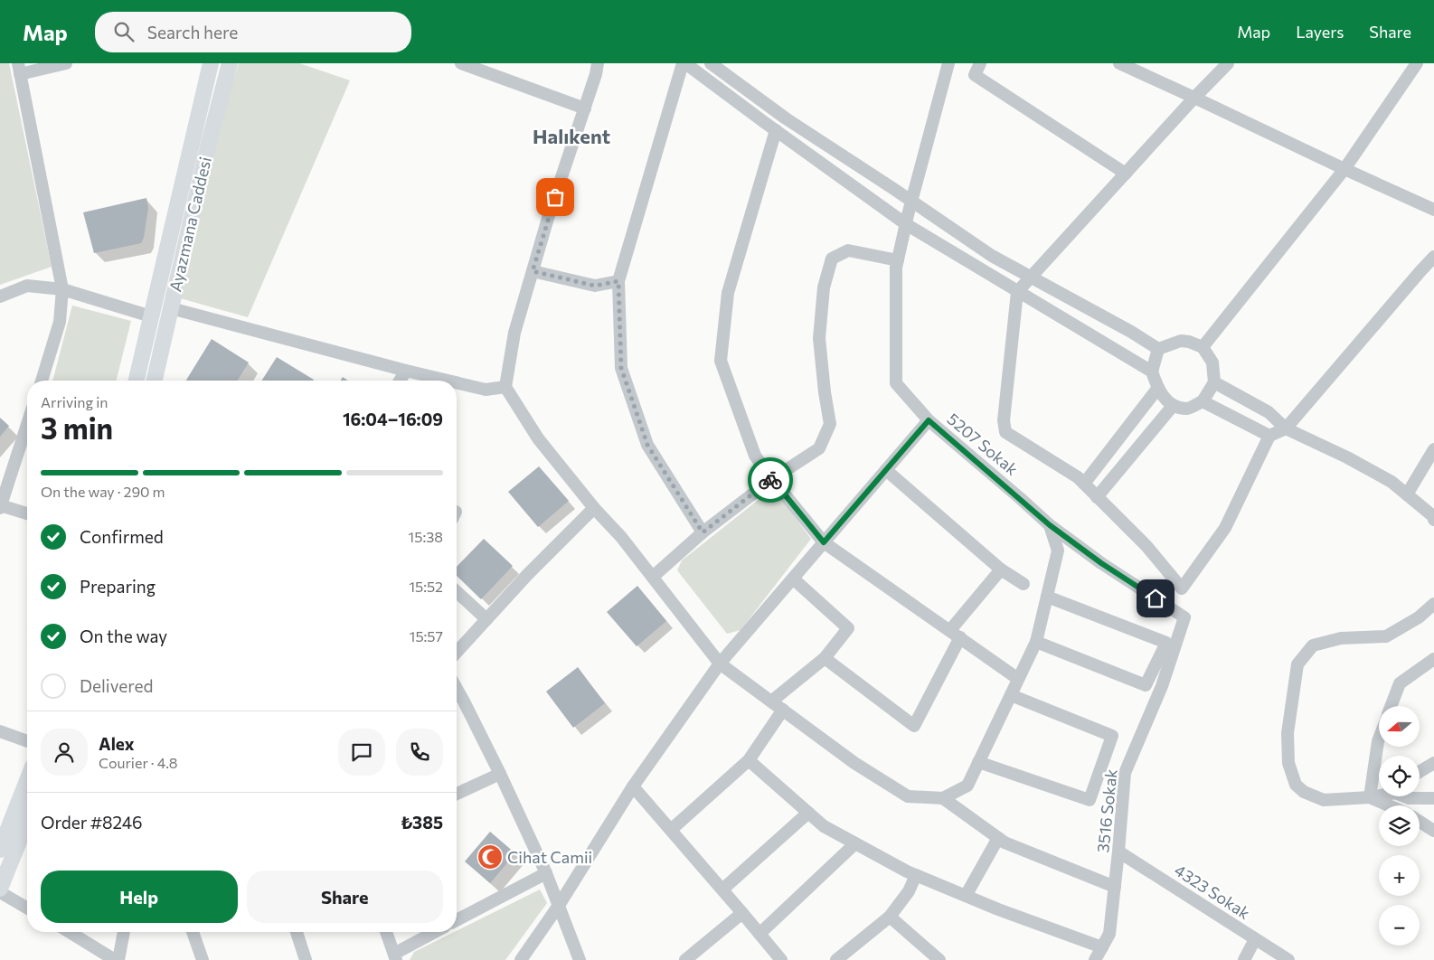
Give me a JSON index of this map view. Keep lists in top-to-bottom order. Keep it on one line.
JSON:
{"streets":{"main road":["Ayazmana Caddesi"],"street":["5207 Sokak","3516 Sokak","4323 Sokak"]},"crossings":[["5207 Sokak","3516 Sokak"],["3516 Sokak","4323 Sokak"]],"districts":["Halıkent"],"places":{"mosque":["Cihat Camii"]},"north":"left","page":{"header":"Map","search":"Search here","nav":["Map","Layers","Share"],"heading":["3 min","Arriving in","16:04–16:09"],"panel":["Alex","Courier · 4.8","Order #8246","₺385"],"bar":"On the way · 290 m","list":[["Confirmed","15:38"],["Preparing","15:52"],["On the way","15:57"],"Delivered"],"map_buttons":["+","−"],"buttons":["Help","Share"]}}
